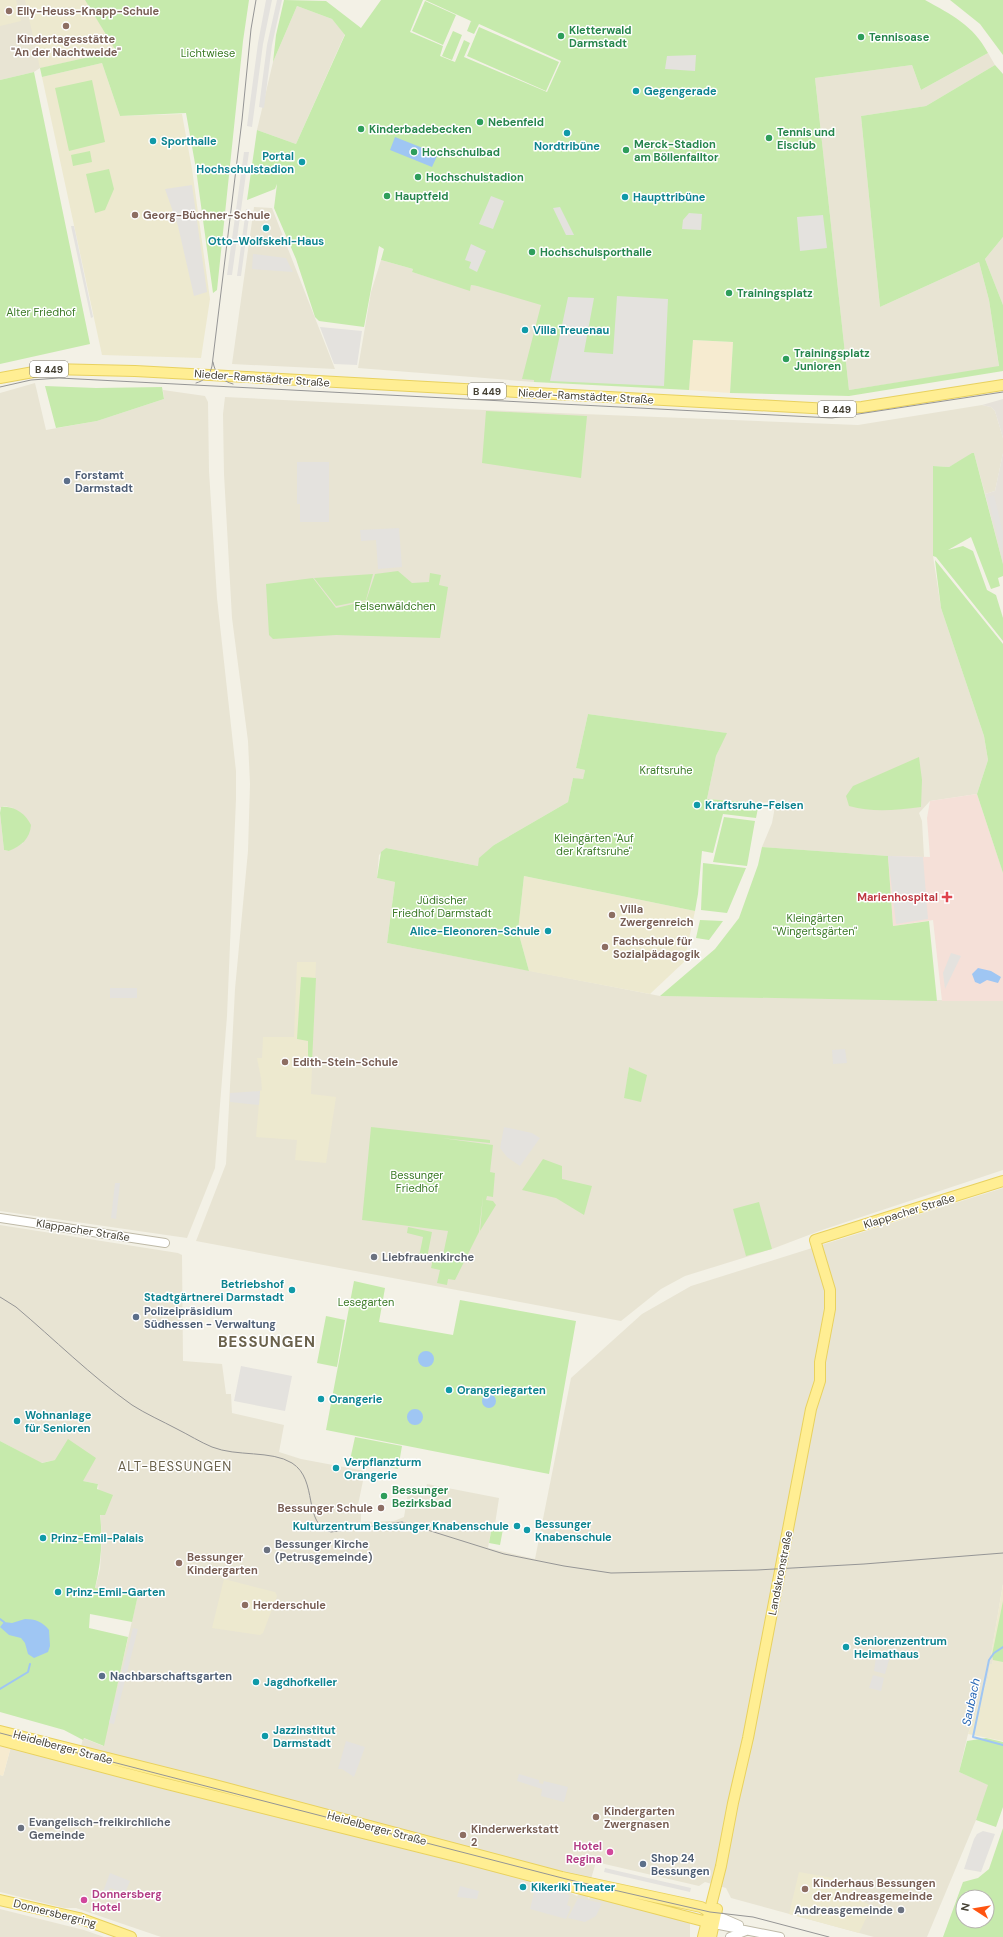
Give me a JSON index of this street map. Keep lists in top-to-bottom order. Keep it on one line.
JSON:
{"streets":{"main road":["B 449","Nieder-Ramstädter Straße","Klappacher Straße","Landskronstraße","Heidelberger Straße","Donnersbergring"]},"crossings":[["Klappacher Straße","Landskronstraße"],["Landskronstraße","Heidelberger Straße"]],"districts":["BESSUNGEN","ALT-BESSUNGEN"],"water":["Saubach"],"parks":["Lichtwiese","Alter Friedhof","Felsenwäldchen","Kraftsruhe","Kleingärten \"Auf der Kraftsruhe\"","Jüdischer Friedhof Darmstadt","Kleingärten \"Wingertsgärten\"","Bessunger Friedhof","Lesegarten"],"places":{"other":["Elly-Heuss-Knapp-Schule","Kindertagesstätte \"An der Nachtweide\"","Kletterwald Darmstadt","Tennisoase","Gegengerade","Nebenfeld","Kinderbadebecken","Nordtribüne","Tennis und Eisclub","Sporthalle","Merck-Stadion am Böllenfalltor","Hochschulbad","Portal Hochschulstadion","Hochschulstadion","Hauptfeld","Haupttribüne","Georg-Büchner-Schule","Otto-Wolfskehl-Haus","Hochschulsporthalle","Trainingsplatz","Villa Treuenau","Trainingsplatz Junioren","Forstamt Darmstadt","Kraftsruhe-Felsen","Villa Zwergenreich","Alice-Eleonoren-Schule","Fachschule für Sozialpädagogik","Edith-Stein-Schule","Liebfrauenkirche","Betriebshof Stadtgärtnerei Darmstadt","Polizeipräsidium Südhessen - Verwaltung","Orangeriegarten","Orangerie","Wohnanlage für Senioren","Verpflanzturm Orangerie","Bessunger Bezirksbad","Bessunger Schule","Kulturzentrum Bessunger Knabenschule","Bessunger Knabenschule","Prinz-Emil-Palais","Bessunger Kirche (Petrusgemeinde)","Bessunger Kindergarten","Prinz-Emil-Garten","Herderschule","Seniorenzentrum Heimathaus","Nachbarschaftsgarten","Jagdhofkeller","Jazzinstitut Darmstadt","Kindergarten Zwergnasen","Evangelisch-freikirchliche Gemeinde","Kinderwerkstatt 2","Hotel Regina","Shop 24 Bessungen","Kikeriki Theater","Kinderhaus Bessungen der Andreasgemeinde","Donnersberg Hotel","Andreasgemeinde"],"health":["Marienhospital"]},"north":"left"}
